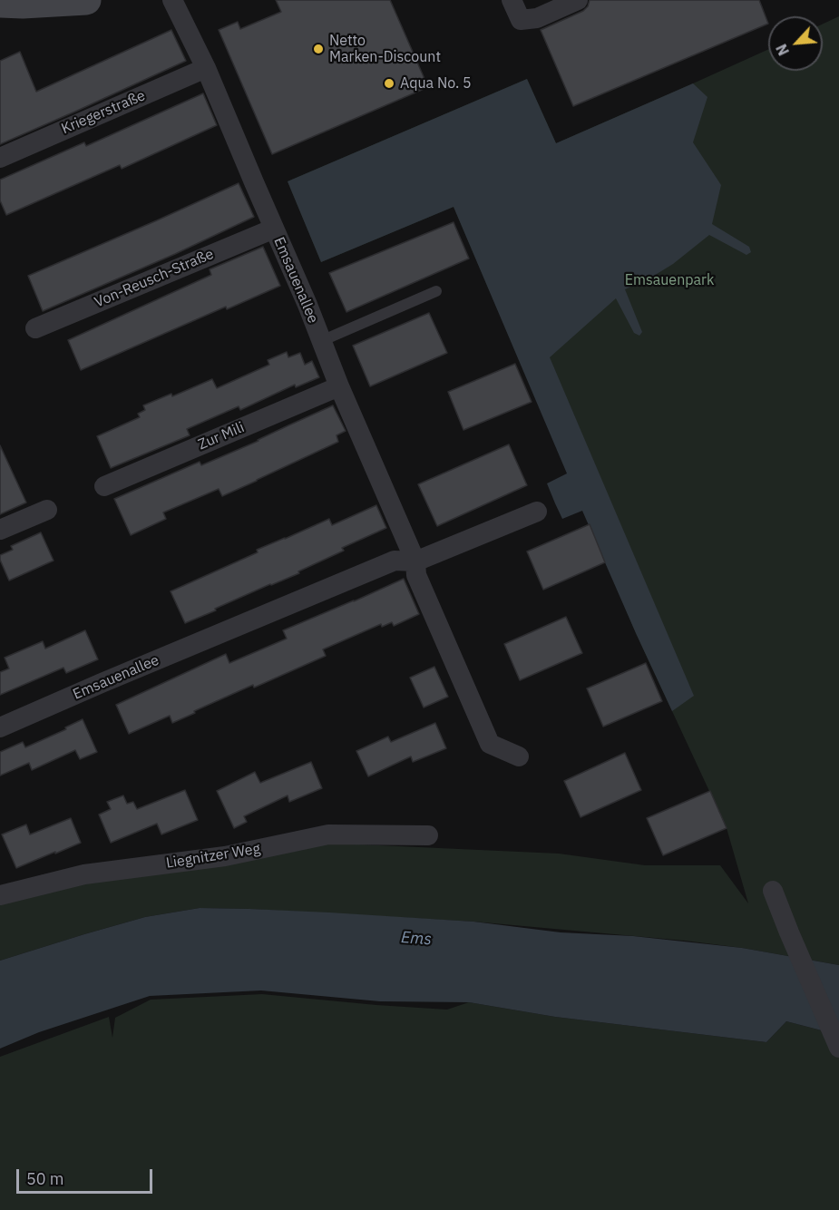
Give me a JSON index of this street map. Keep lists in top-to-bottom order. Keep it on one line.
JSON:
{"streets":{"street":["Kriegerstraße","Von-Reusch-Straße","Emsauenallee","Zur Mili","Liegnitzer Weg"]},"crossings":[["Kriegerstraße","Emsauenallee"],["Von-Reusch-Straße","Emsauenallee"],["Emsauenallee","Zur Mili"]],"water":["Ems"],"parks":["Emsauenpark"],"places":["Netto Marken-Discount","Aqua No. 5"],"scale_bar":"50 m","north":"bottom left"}
